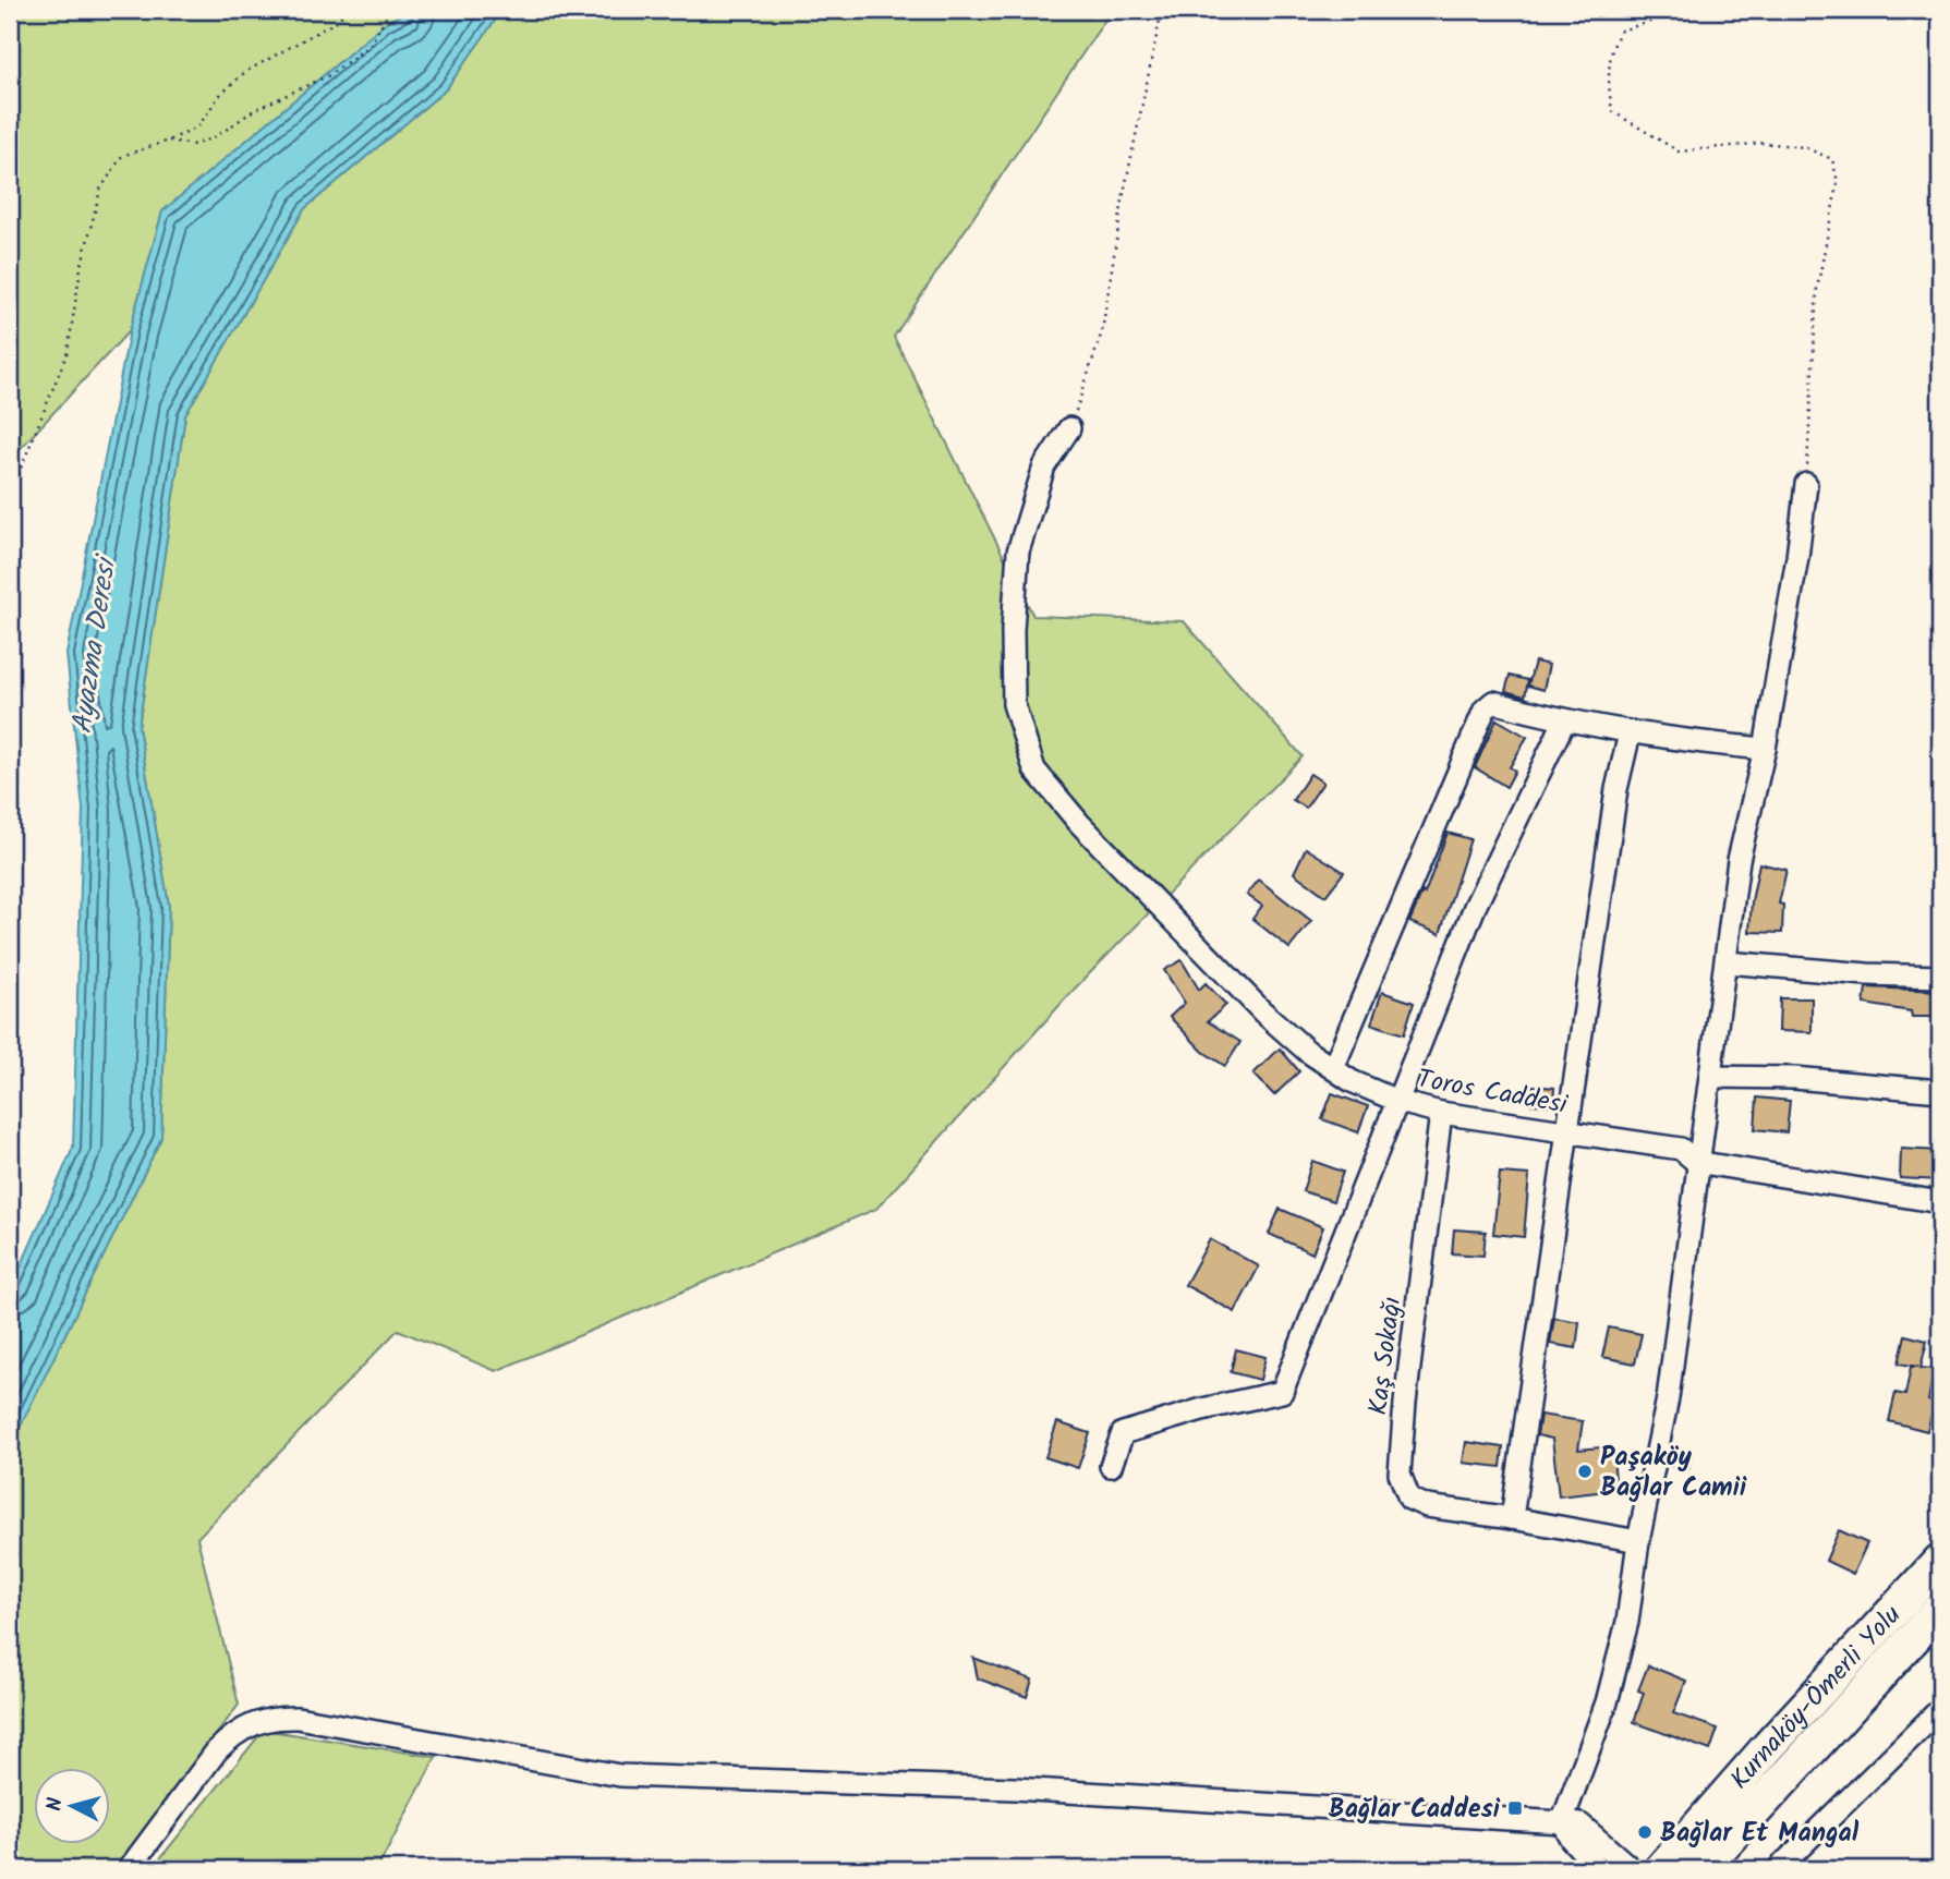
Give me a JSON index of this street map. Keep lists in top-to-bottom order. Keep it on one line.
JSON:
{"streets":{"highway":["Kurnaköy-Ömerli Yolu"],"street":["Toros Caddesi","Kaş Sokağı"]},"crossings":[["Toros Caddesi","Kaş Sokağı"]],"water":["Ayazma Deresi"],"places":{"other":["Paşaköy Bağlar Camii","Bağlar Et Mangal"],"transit":["Bağlar Caddesi"]},"north":"left"}
